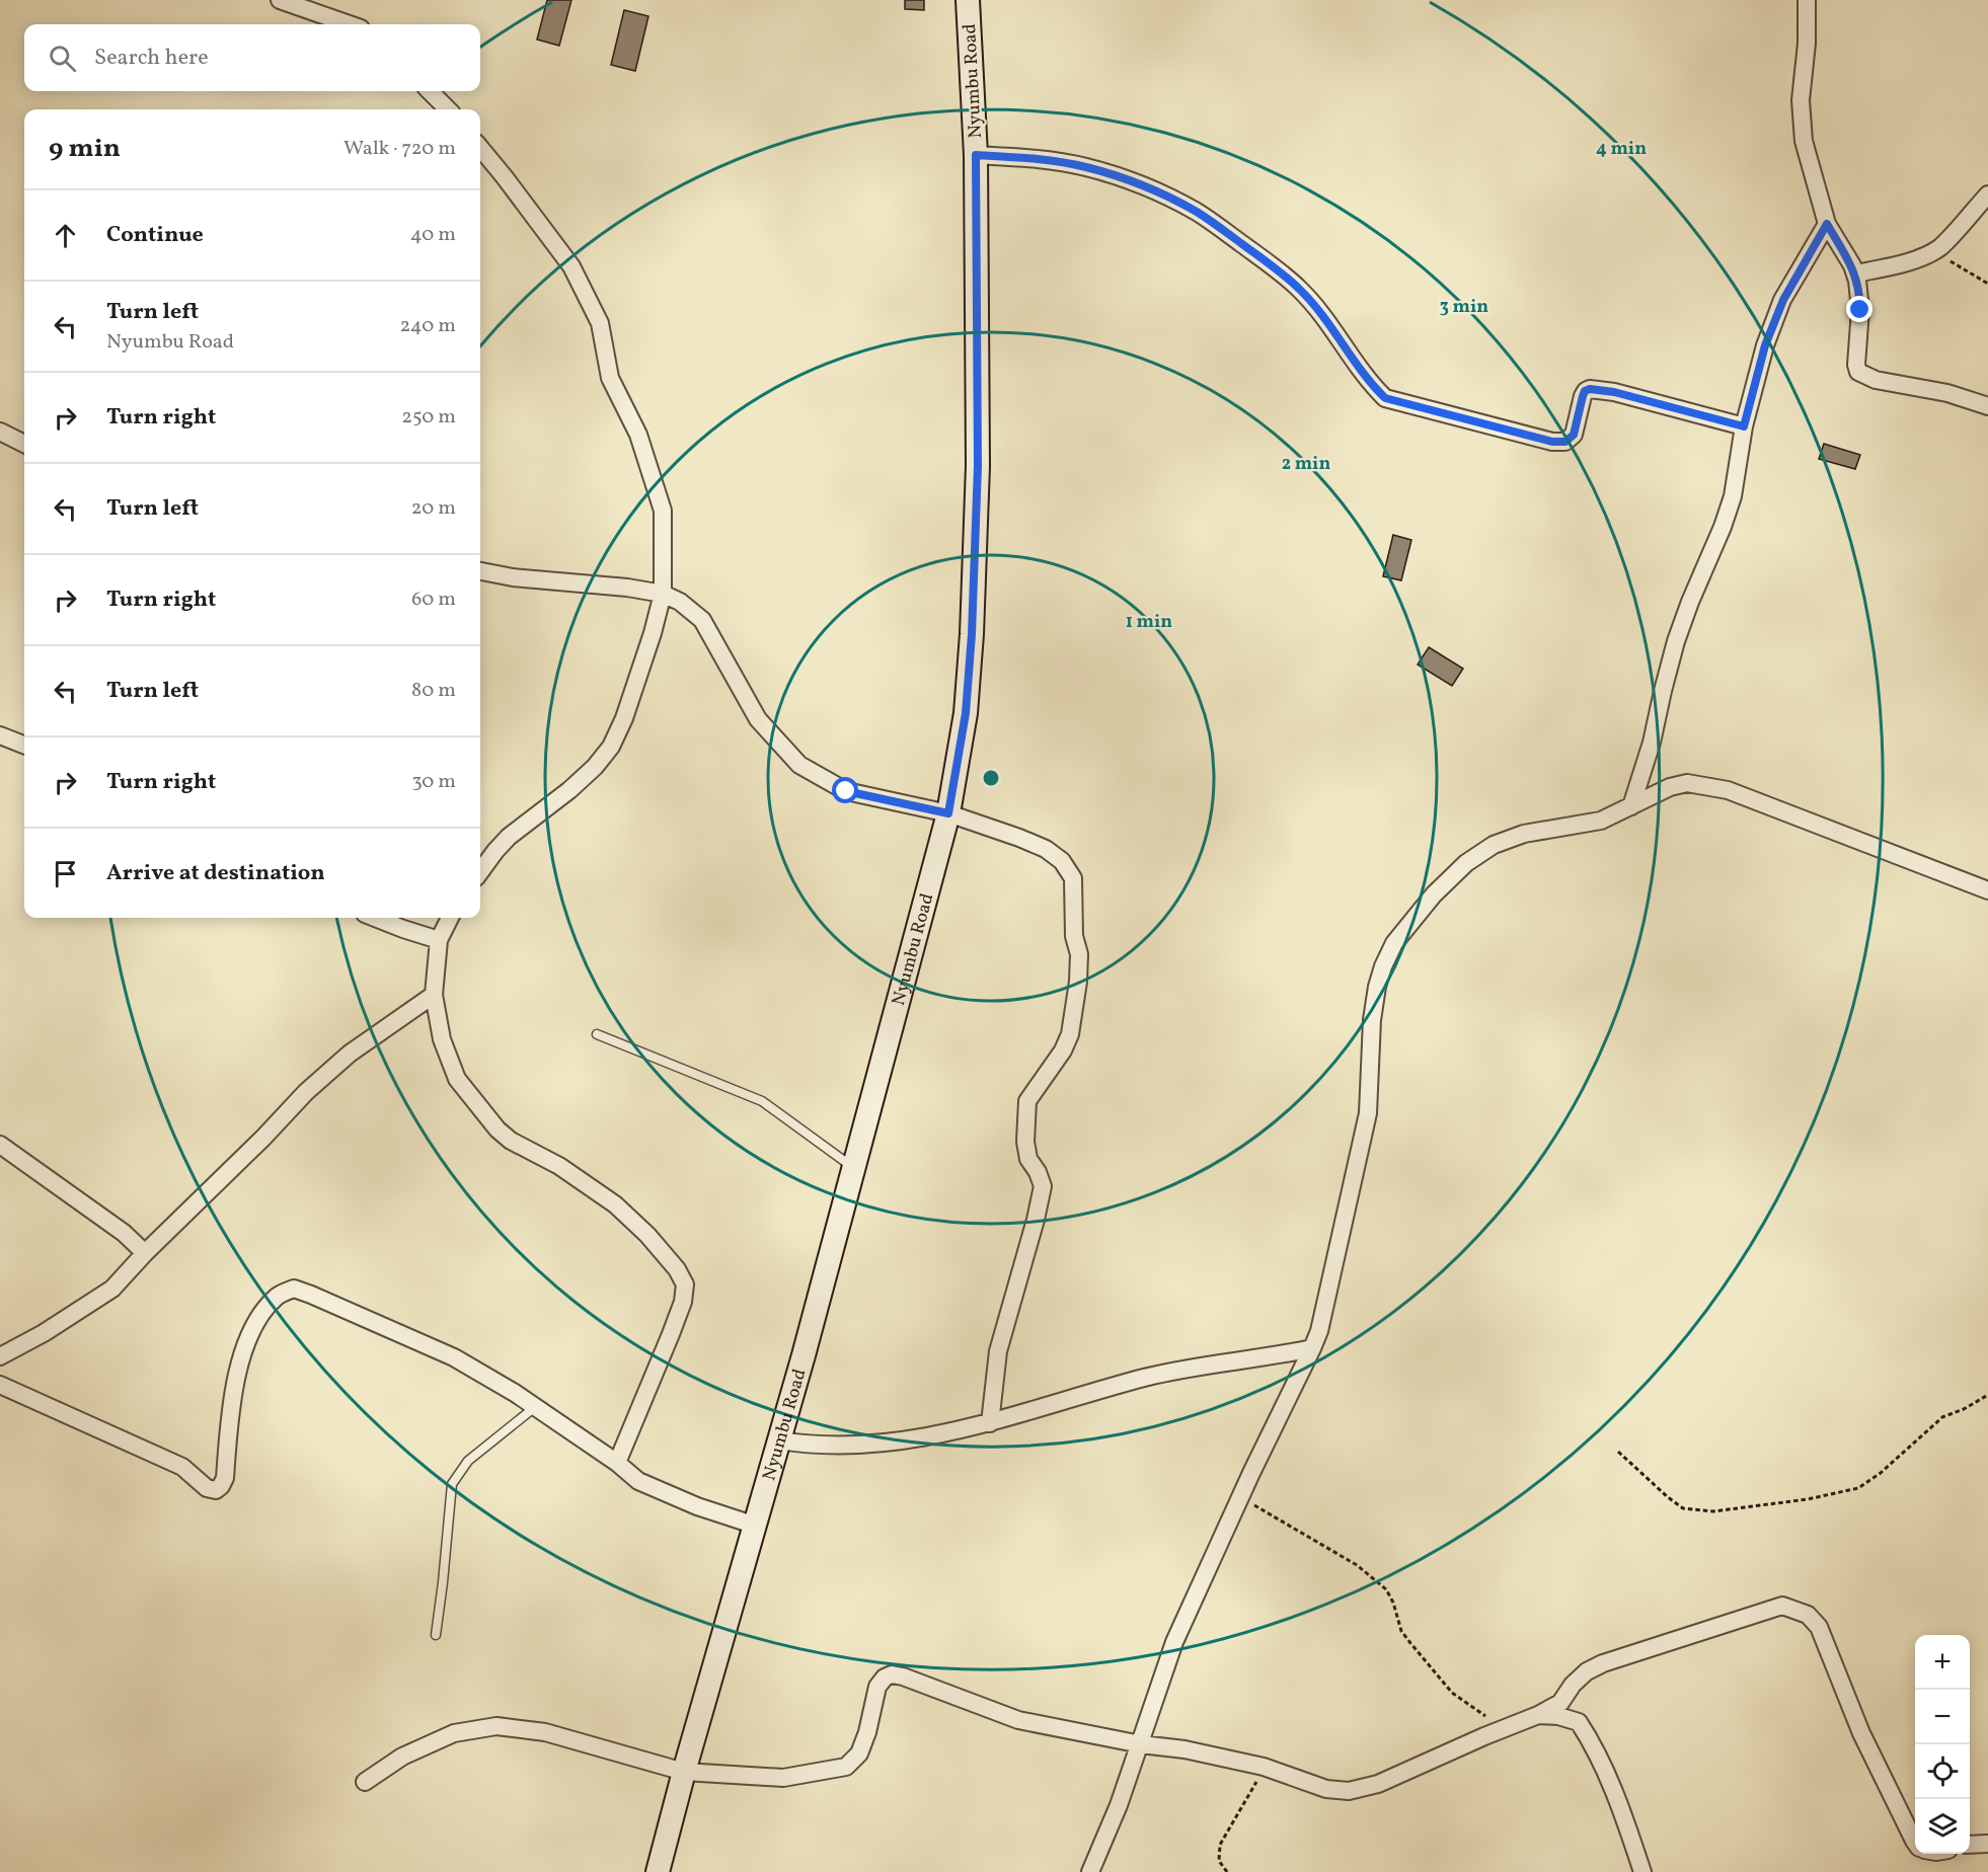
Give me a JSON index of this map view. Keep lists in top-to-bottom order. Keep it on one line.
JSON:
{"streets":{"street":["Nyumbu Road"]},"page":{"search":"Search here","heading":["9 min","Walk · 720 m"],"list":[["Continue","40 m"],["Turn left","Nyumbu Road","240 m"],["Turn right","250 m"],["Turn left","20 m"],["Turn right","60 m"],["Turn left","80 m"],["Turn right","30 m"],"Arrive at destination"],"map_buttons":["+","−"]},"rings":["4 min","3 min","2 min","1 min"]}
